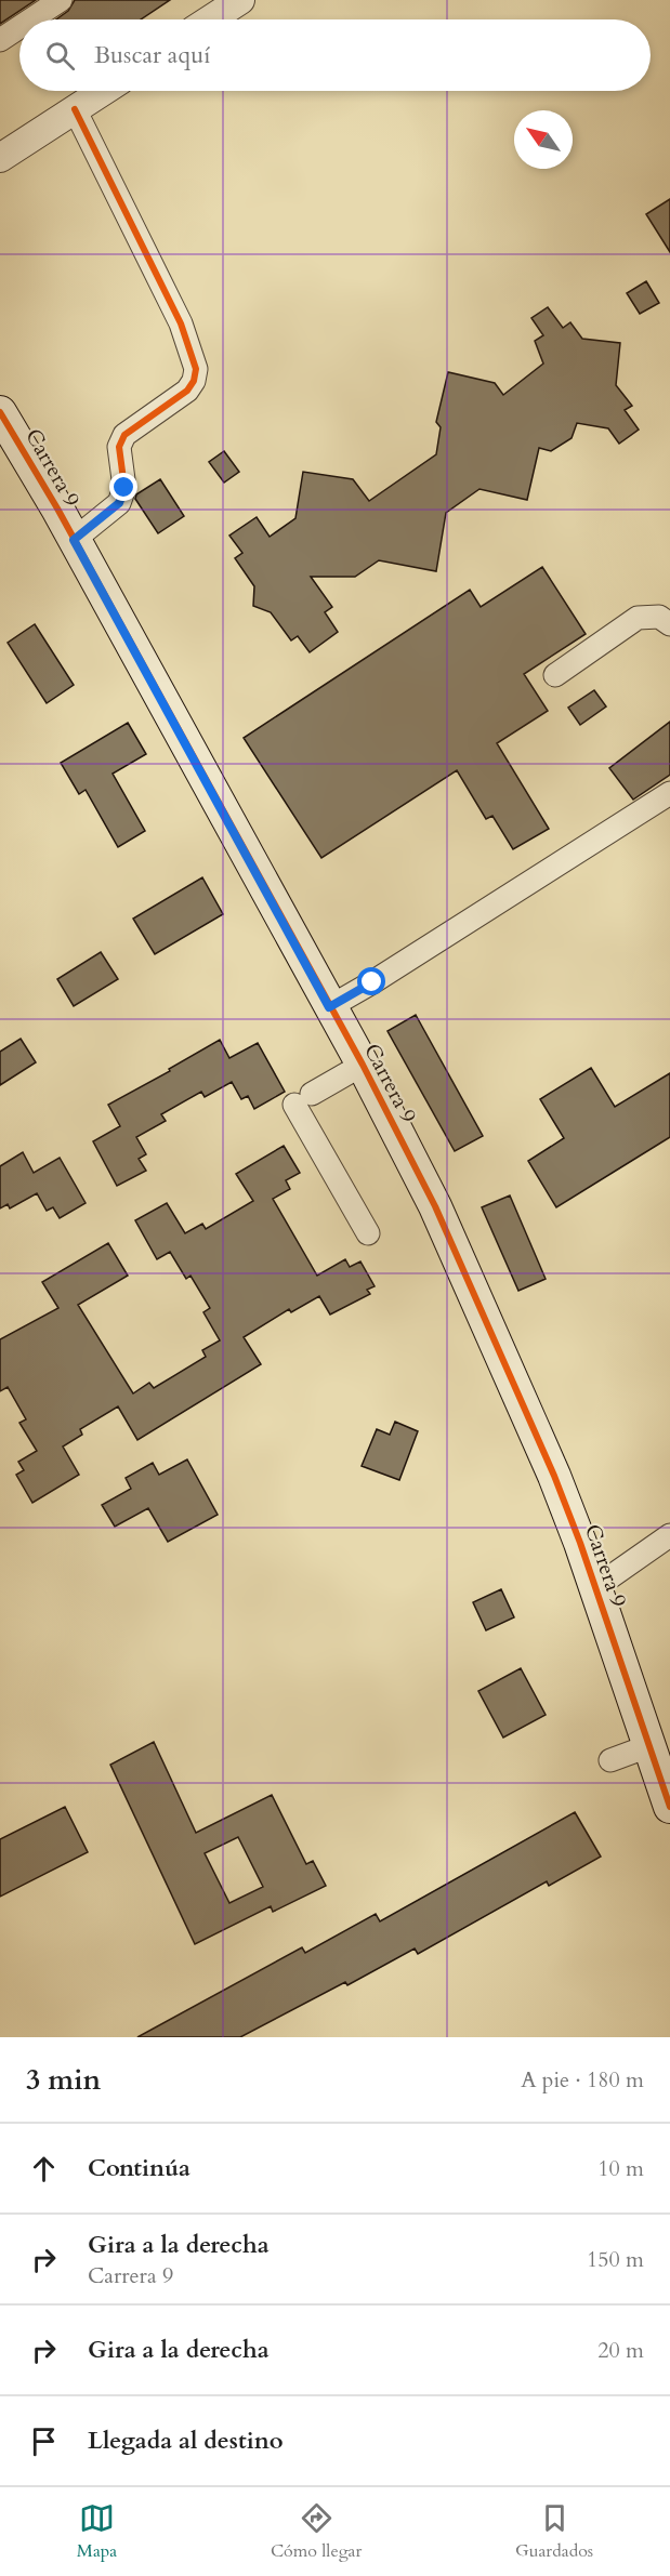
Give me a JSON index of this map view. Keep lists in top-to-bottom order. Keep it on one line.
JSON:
{"streets":{"main road":["Carrera 9"]},"north":"top left","page":{"search":"Buscar aquí","heading":["3 min","A pie · 180 m"],"list":[["Continúa","10 m"],["Gira a la derecha","Carrera 9","150 m"],["Gira a la derecha","20 m"],"Llegada al destino"],"nav":["Mapa","Cómo llegar","Guardados"]}}
